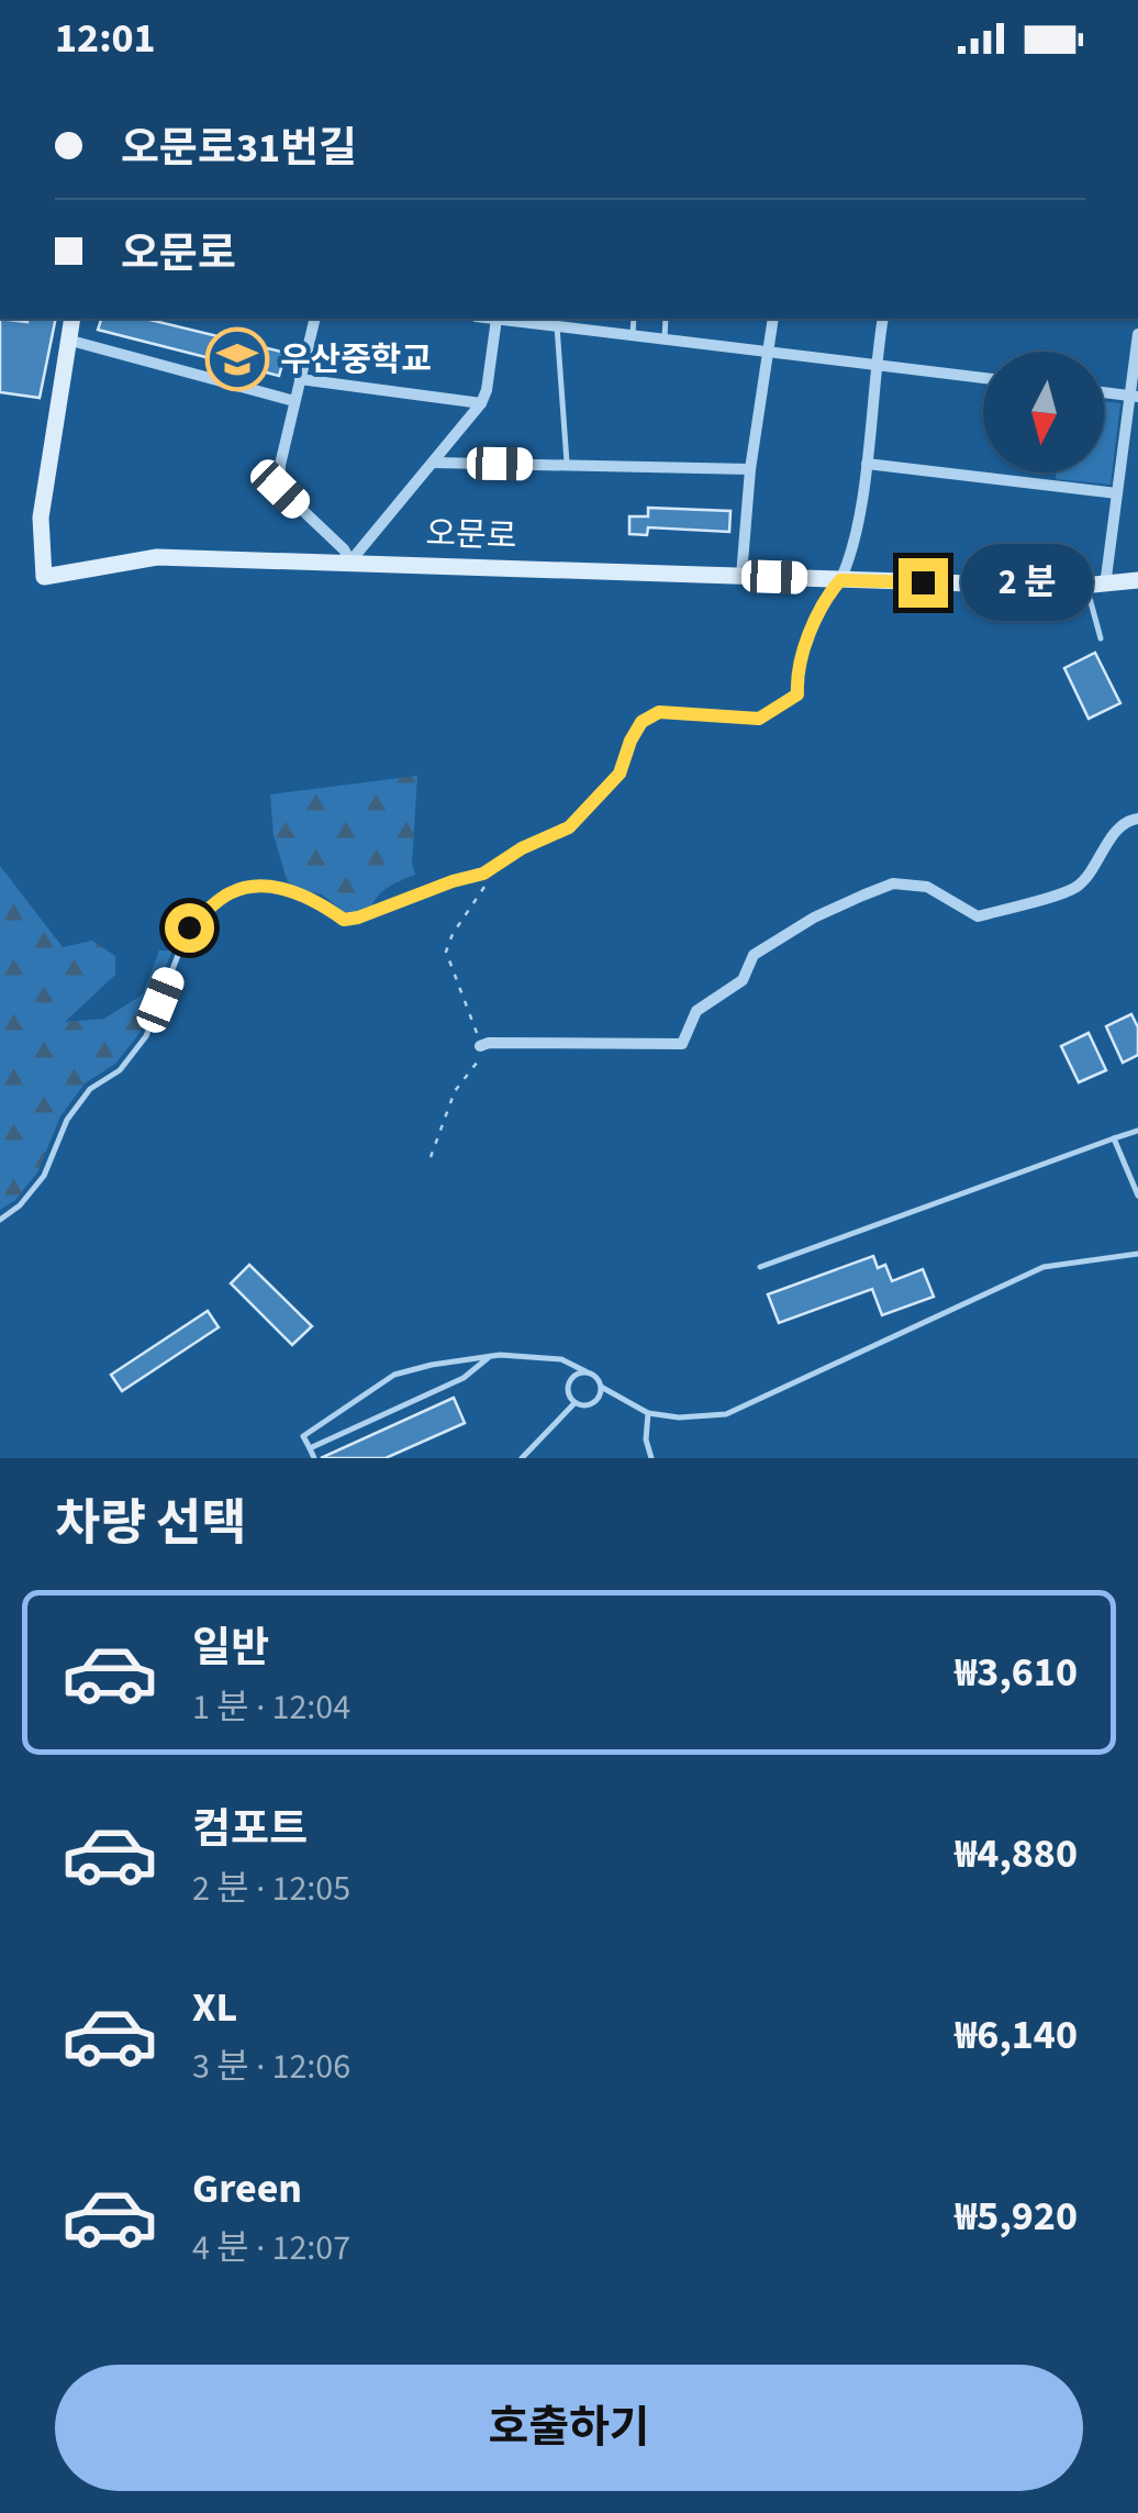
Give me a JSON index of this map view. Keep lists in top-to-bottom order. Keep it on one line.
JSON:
{"streets":{"street":["오문로"]},"places":{"school or university":["우산중학교"]},"north":"bottom","page":{"status":"12:01","banner":["오문로31번길","오문로"],"bubble":"2 분","heading":"차량 선택","list":[{"name":"일반","note":"1 분 · 12:04","value":"₩3,610"},{"name":"컴포트","note":"2 분 · 12:05","value":"₩4,880"},{"name":"XL","note":"3 분 · 12:06","value":"₩6,140"},{"name":"Green","note":"4 분 · 12:07","value":"₩5,920"}],"buttons":"호출하기"}}
